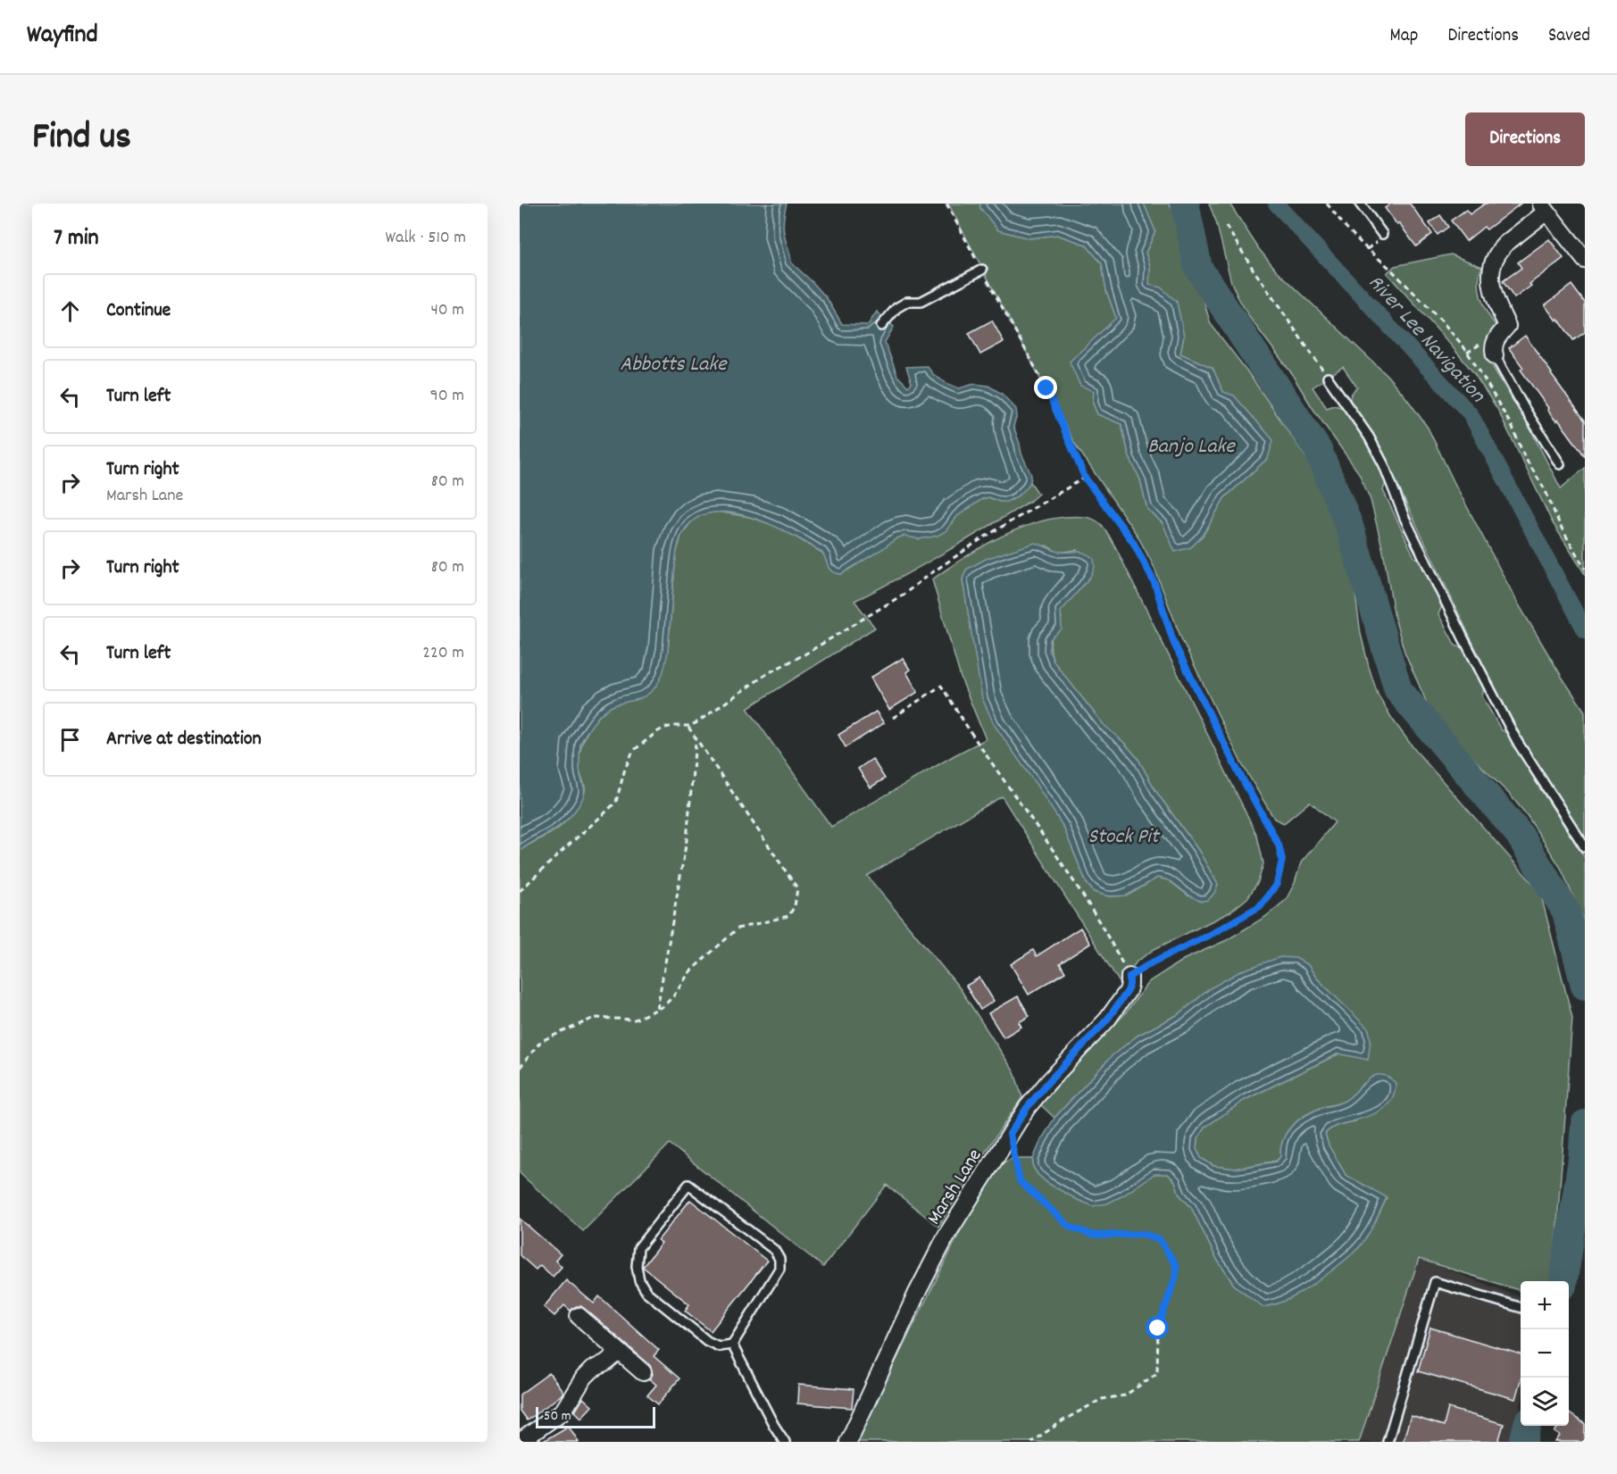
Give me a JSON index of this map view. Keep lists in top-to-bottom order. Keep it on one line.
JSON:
{"streets":{"street":["Marsh Lane"]},"water":["River Lee Navigation","Abbotts Lake","Banjo Lake","Stock Pit"],"scale_bar":"50 m","page":{"header":"Wayfind","nav":["Map","Directions","Saved"],"title":"Find us","buttons":"Directions","heading":["7 min","Walk · 510 m"],"list":[["Continue","40 m"],["Turn left","90 m"],["Turn right","Marsh Lane","80 m"],["Turn right","80 m"],["Turn left","220 m"],"Arrive at destination"],"map_buttons":["+","−"],"scale":"50 m"}}
